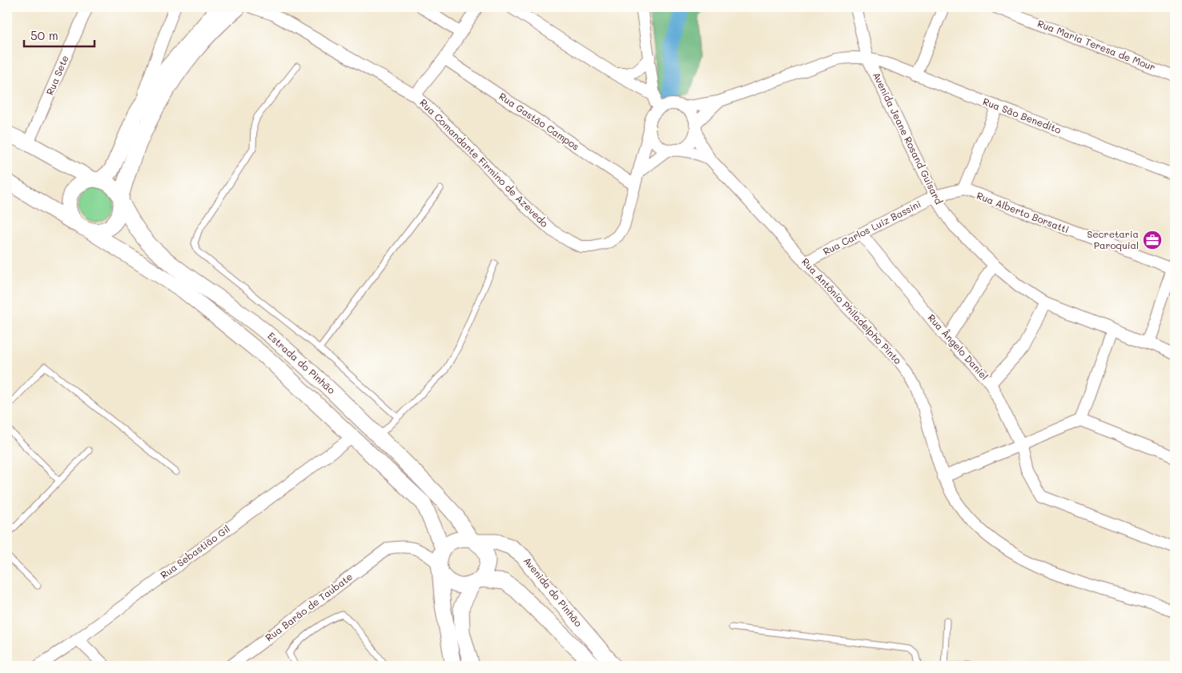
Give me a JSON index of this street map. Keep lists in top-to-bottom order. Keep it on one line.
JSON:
{"streets":{"street":["Rua Maria Teresa de Mour","Rua Sete","Rua São Benedito","Rua Gastão Campos","Avenida Jeane Rosand Guisard","Rua Comandante Firmino de Azevedo","Rua Alberto Borsatti","Rua Carlos Luiz Bassini","Rua Antônio Philadelpho Pinto","Rua Ângelo Daniel","Estrada do Pinhão","Rua Sebastião Gil","Avenida do Pinhão","Rua Barão de Taubate"]},"crossings":[["Rua São Benedito","Avenida Jeane Rosand Guisard"],["Rua Gastão Campos","Rua Comandante Firmino de Azevedo"],["Avenida Jeane Rosand Guisard","Rua Carlos Luiz Bassini"],["Rua Comandante Firmino de Azevedo","Rua Antônio Philadelpho Pinto"],["Rua Alberto Borsatti","Rua Carlos Luiz Bassini"],["Rua Carlos Luiz Bassini","Rua Antônio Philadelpho Pinto"],["Rua Carlos Luiz Bassini","Rua Ângelo Daniel"],["Estrada do Pinhão","Rua Sebastião Gil"],["Estrada do Pinhão","Avenida do Pinhão"],["Estrada do Pinhão","Rua Barão de Taubate"],["Avenida do Pinhão","Rua Barão de Taubate"]],"places":{"office":["Secretaria Paroquial"]},"scale_bar":"50 m"}
